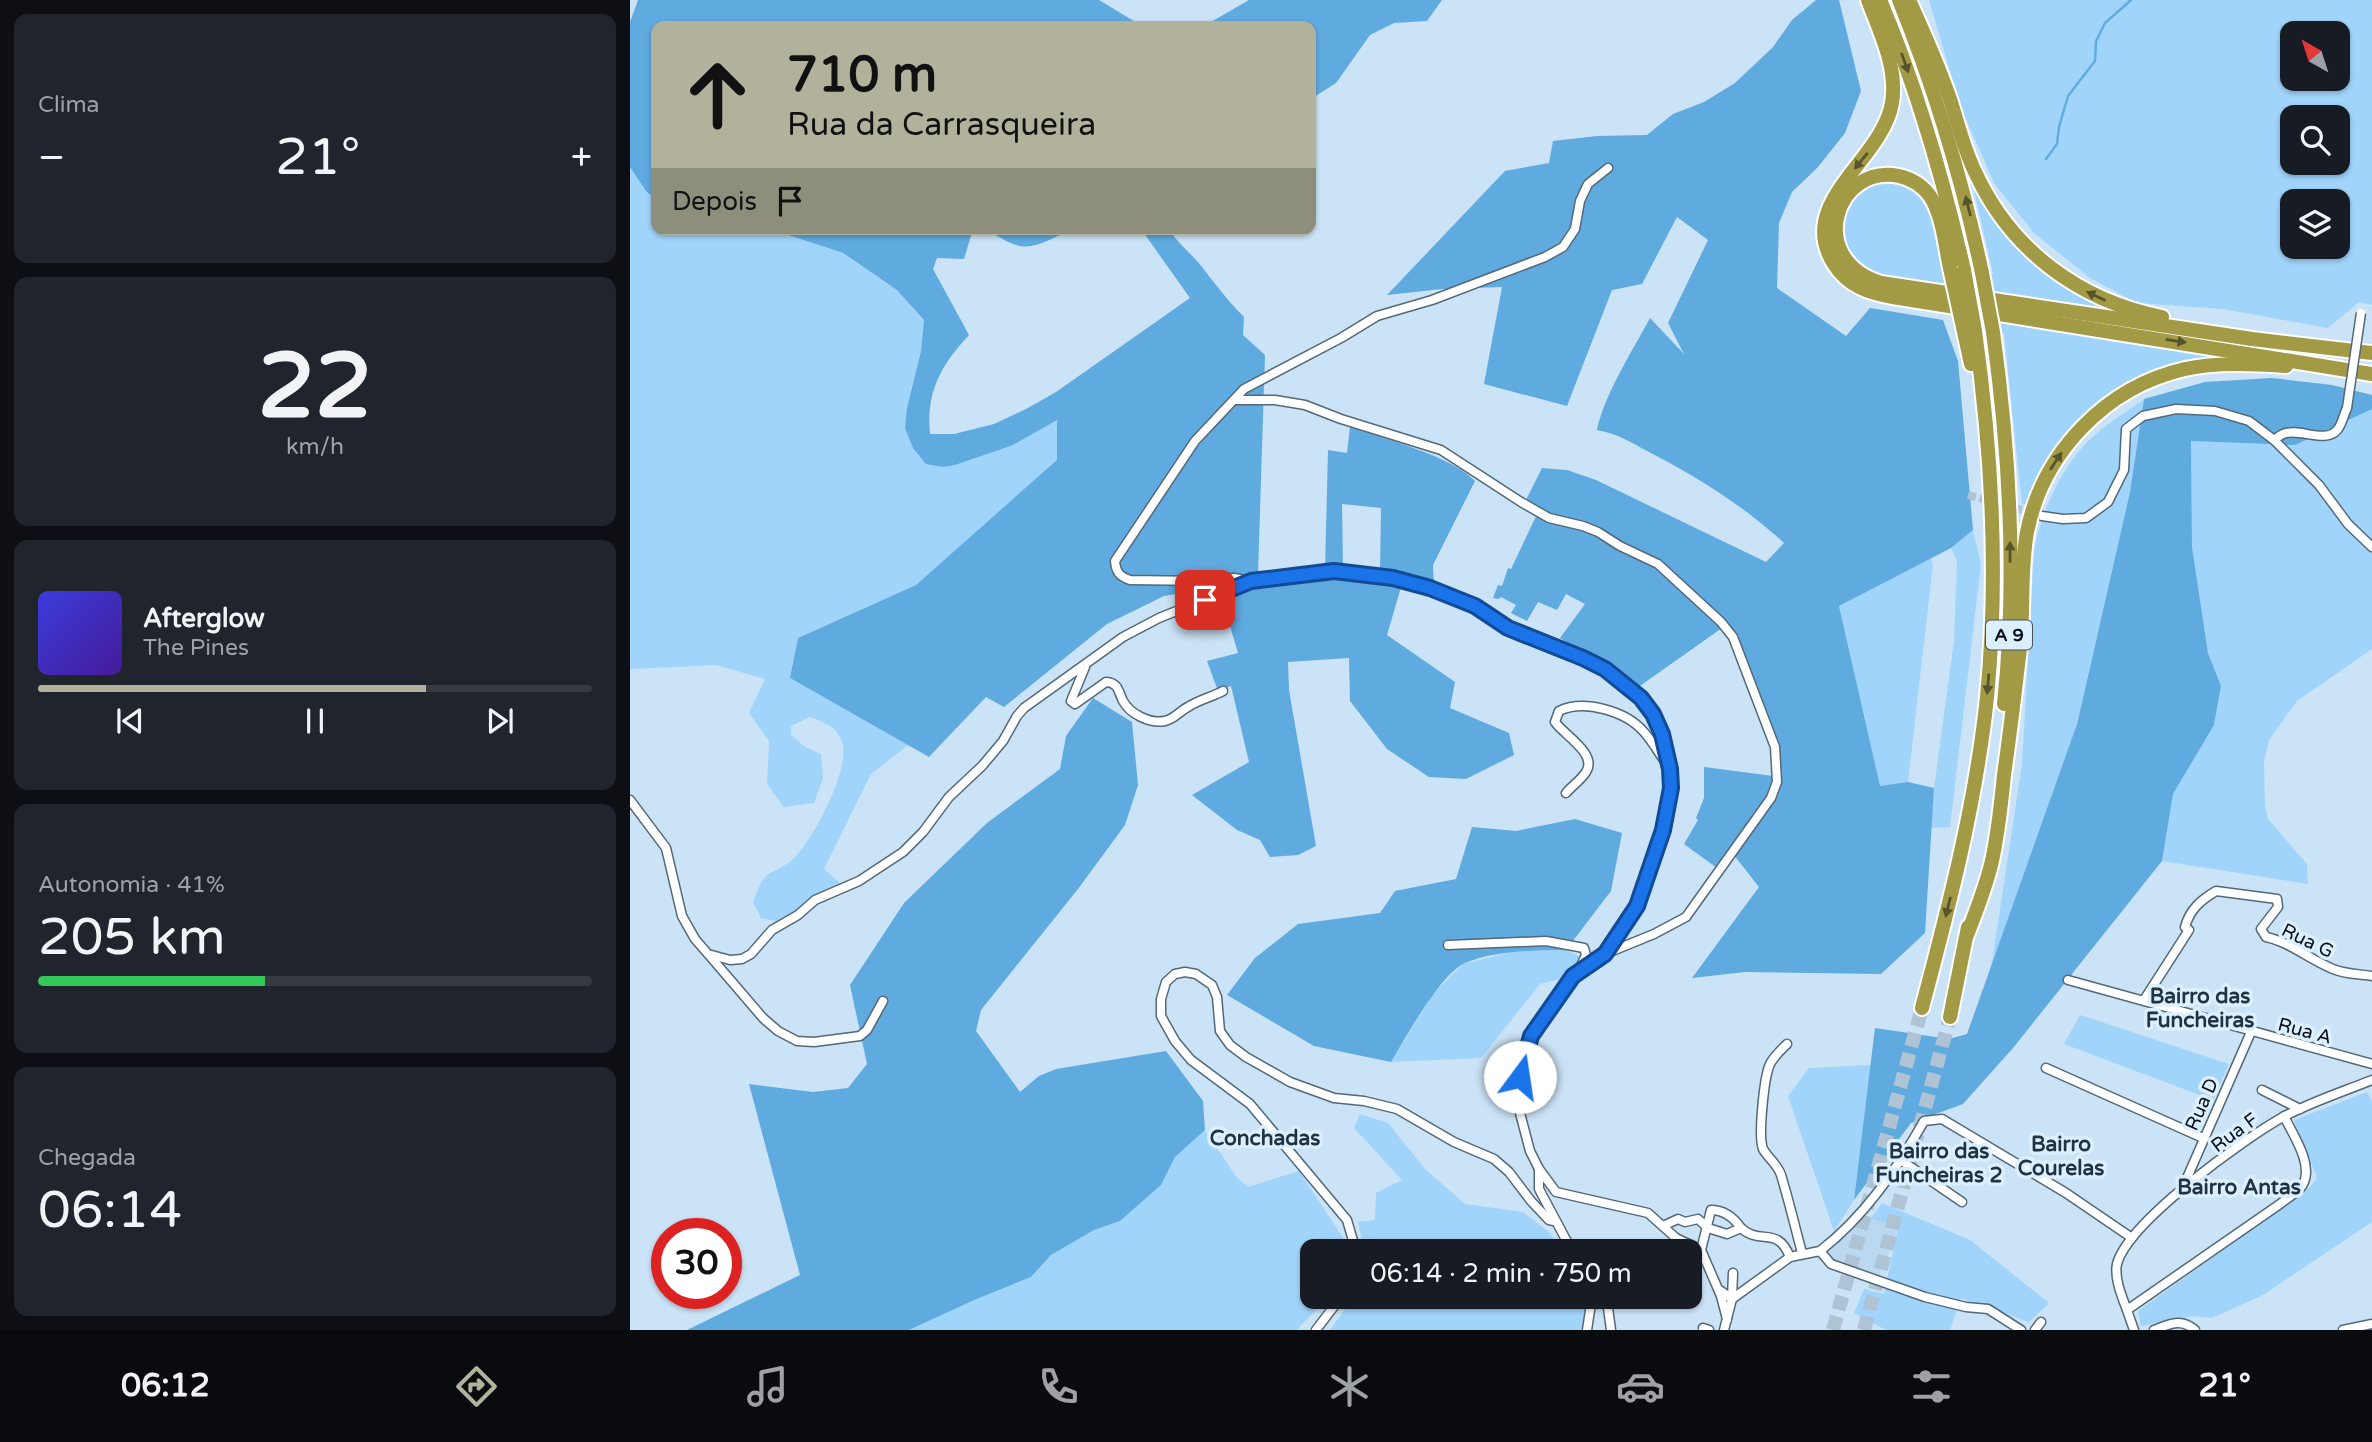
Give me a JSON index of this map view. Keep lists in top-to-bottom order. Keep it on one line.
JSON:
{"streets":{"highway":["A 9"],"street":["Rua G","Rua A","Rua D","Rua F"]},"crossings":[["Rua G","Rua A"],["Rua A","Rua D"],["Rua D","Rua F"]],"districts":["Bairro das Funcheiras","Conchadas","Bairro Courelas","Bairro das Funcheiras 2","Bairro Antas"],"north":"top left","page":{"tile":["Clima",["22","km/h"],["Autonomia · 41%","205 km"],["Chegada","06:14"]],"turn":["710 m","Rua da Carrasqueira"],"heat":["−","21°","+"],"then":"Depois","song":["Afterglow","The Pines"],"limit":"30","trip":"06:14 · 2 min · 750 m","tabs":["06:12","21°"]}}
